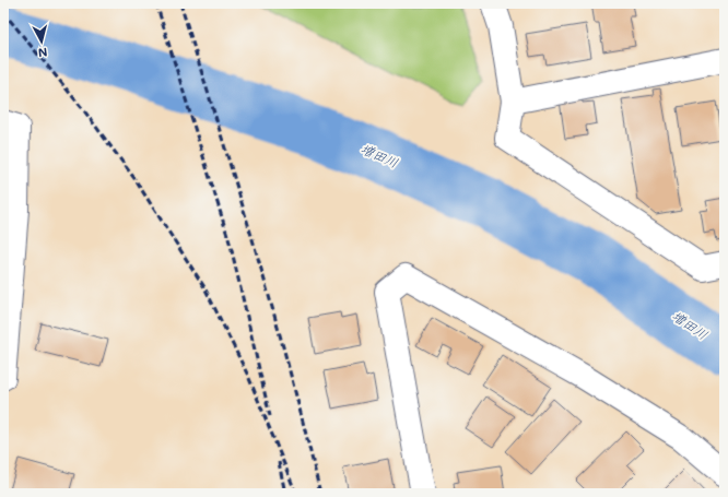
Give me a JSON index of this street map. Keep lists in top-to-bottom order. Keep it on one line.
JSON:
{"water":["増田川"],"north":"bottom"}
